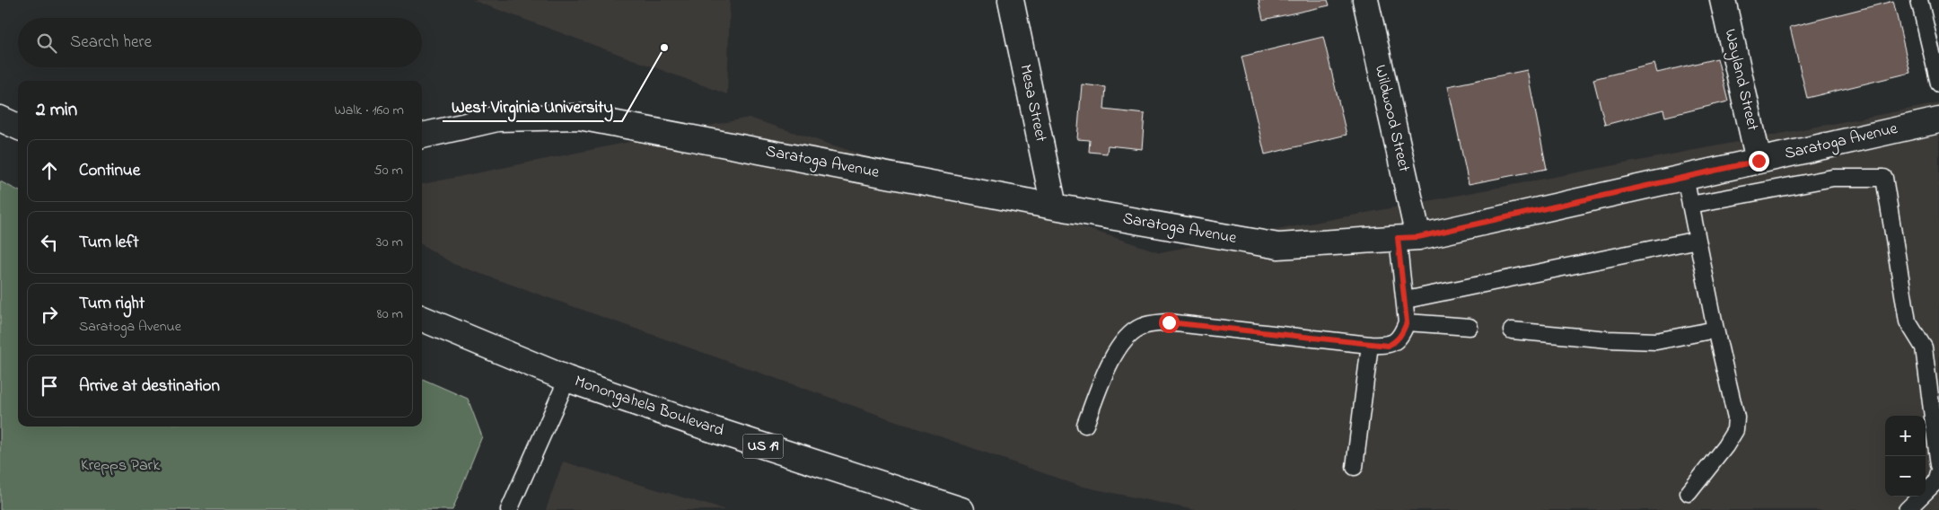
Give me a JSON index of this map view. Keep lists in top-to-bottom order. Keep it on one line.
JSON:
{"streets":{"street":["Wayland Street","Mesa Street","Wildwood Street","Saratoga Avenue","Monongahela Boulevard","US 19"]},"crossings":[["Wayland Street","Saratoga Avenue"],["Mesa Street","Saratoga Avenue"],["Wildwood Street","Saratoga Avenue"]],"parks":["Krepps Park"],"places":["West Virginia University"],"page":{"search":"Search here","heading":["2 min","Walk · 160 m"],"list":[["Continue","50 m"],["Turn left","30 m"],["Turn right","Saratoga Avenue","80 m"],"Arrive at destination"],"map_buttons":["+","−"]}}
